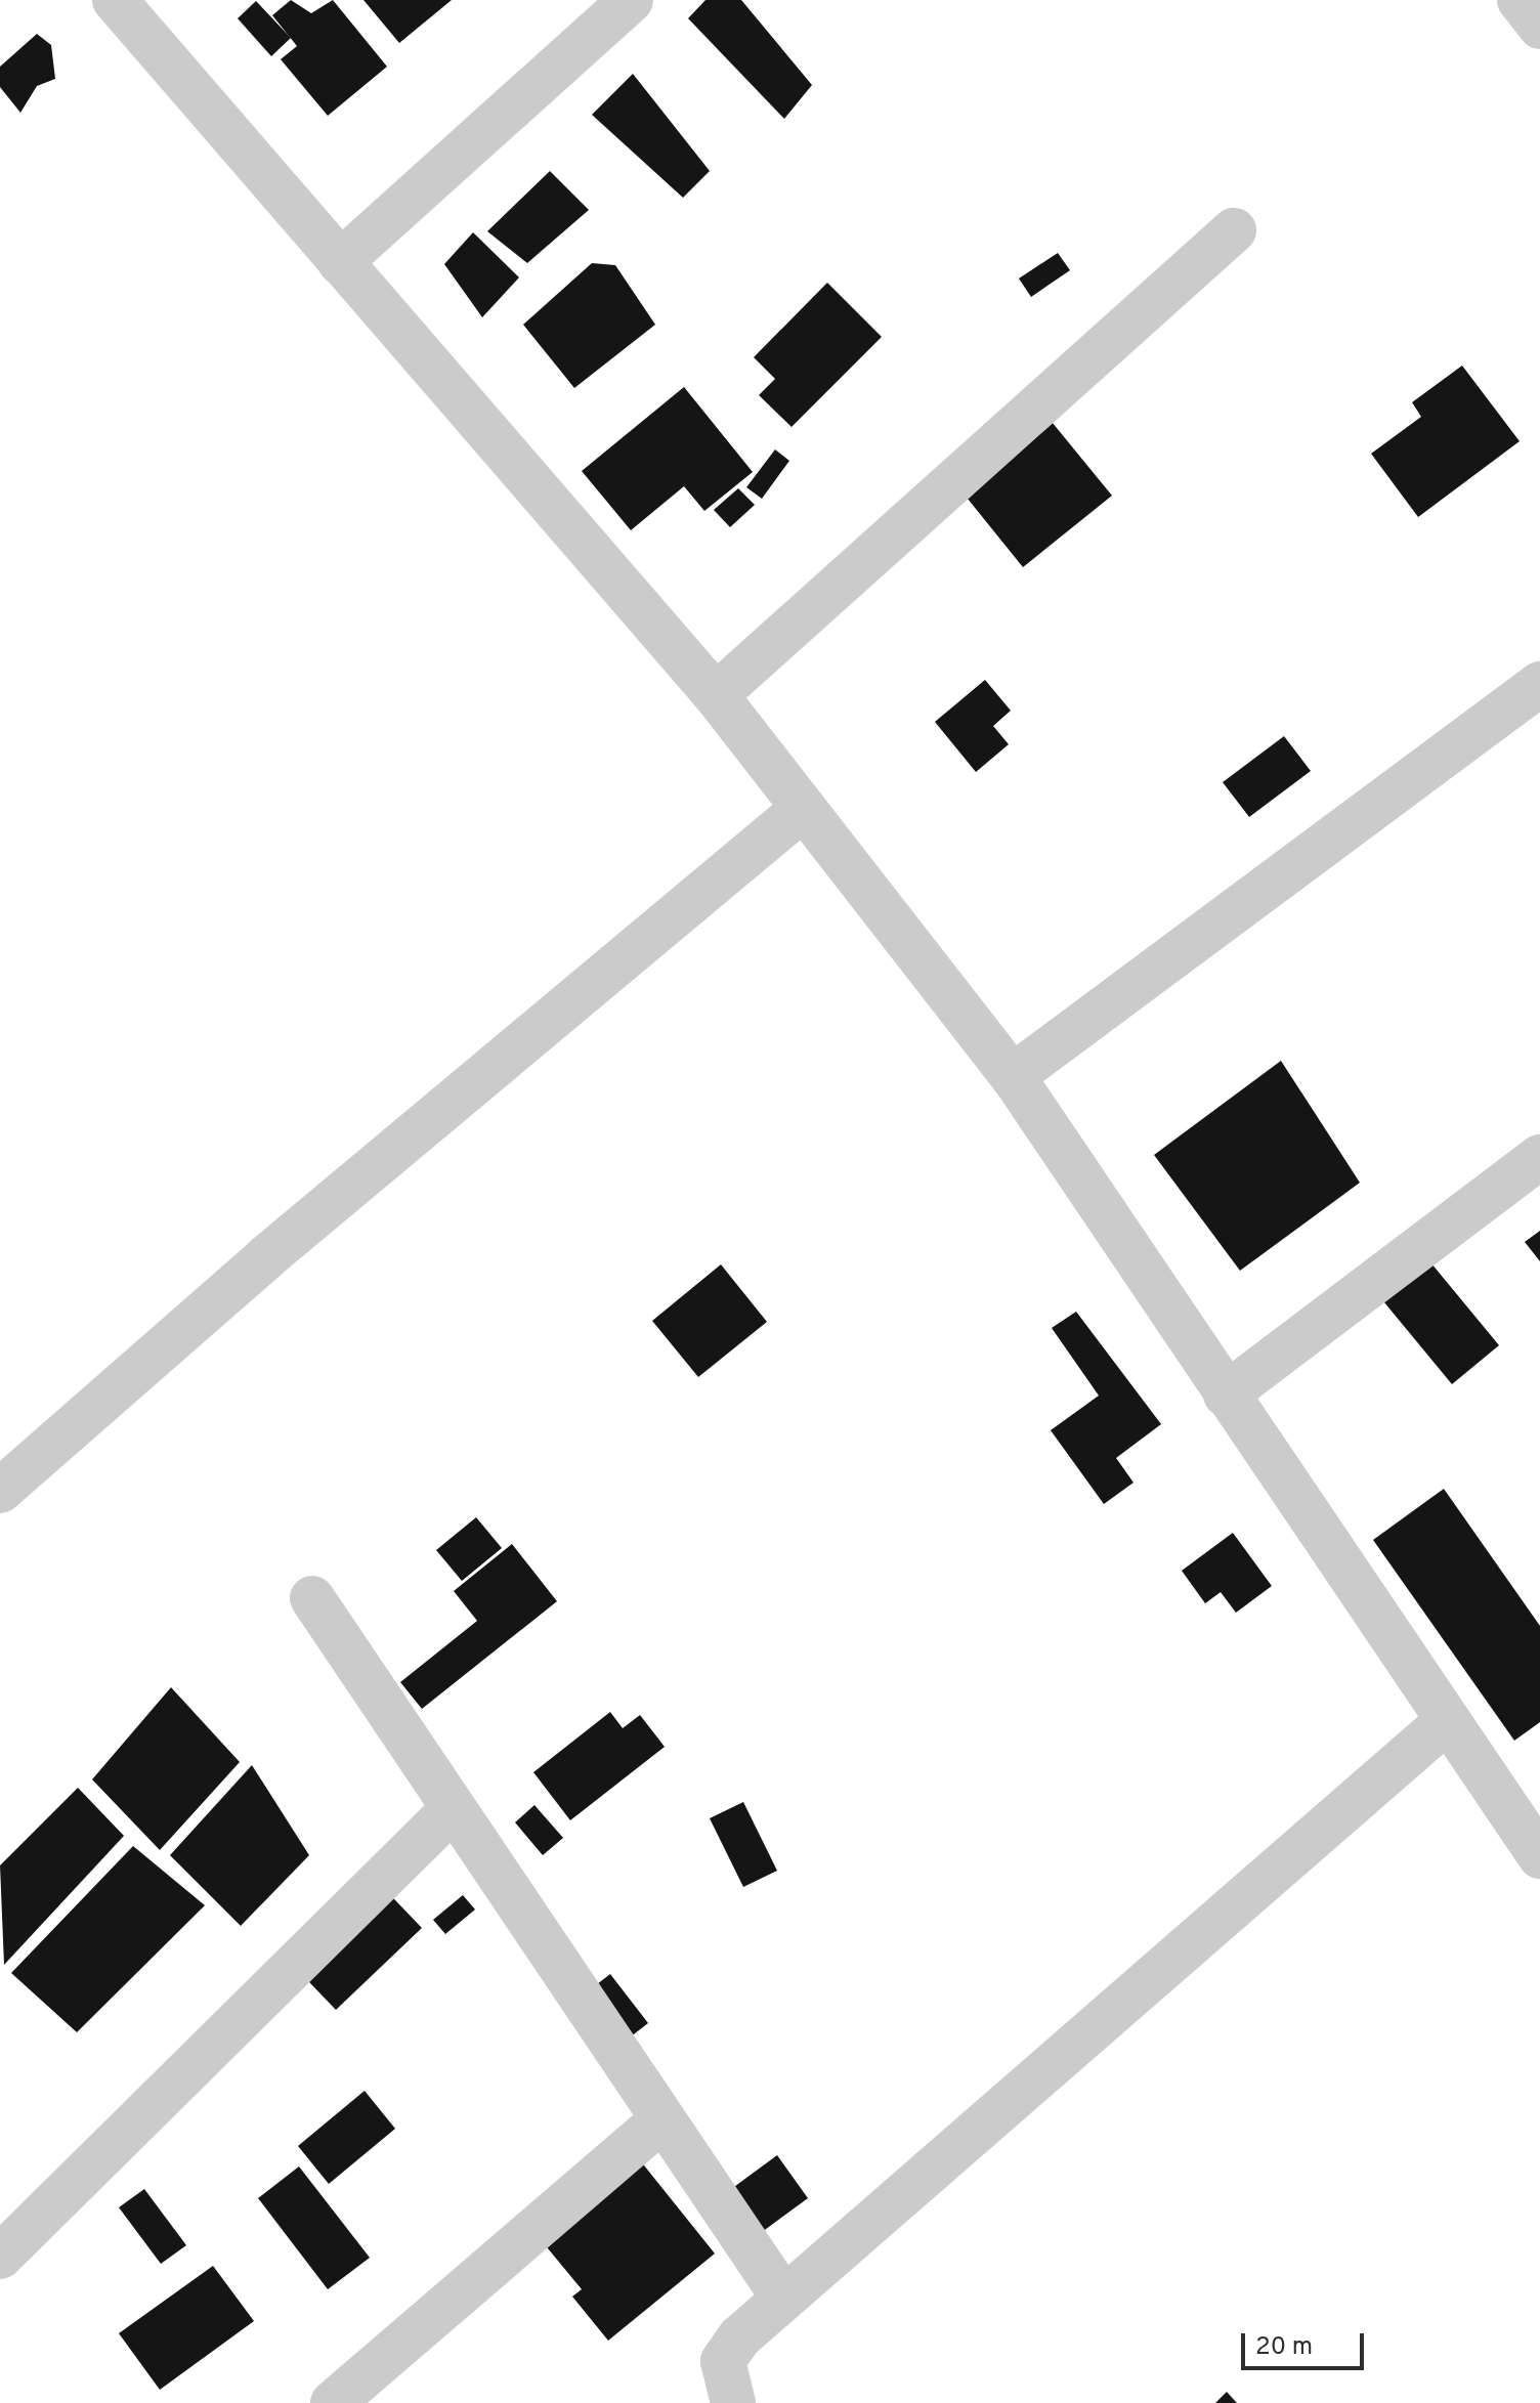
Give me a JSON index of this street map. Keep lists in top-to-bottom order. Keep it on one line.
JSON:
{"scale_bar":"20 m"}
